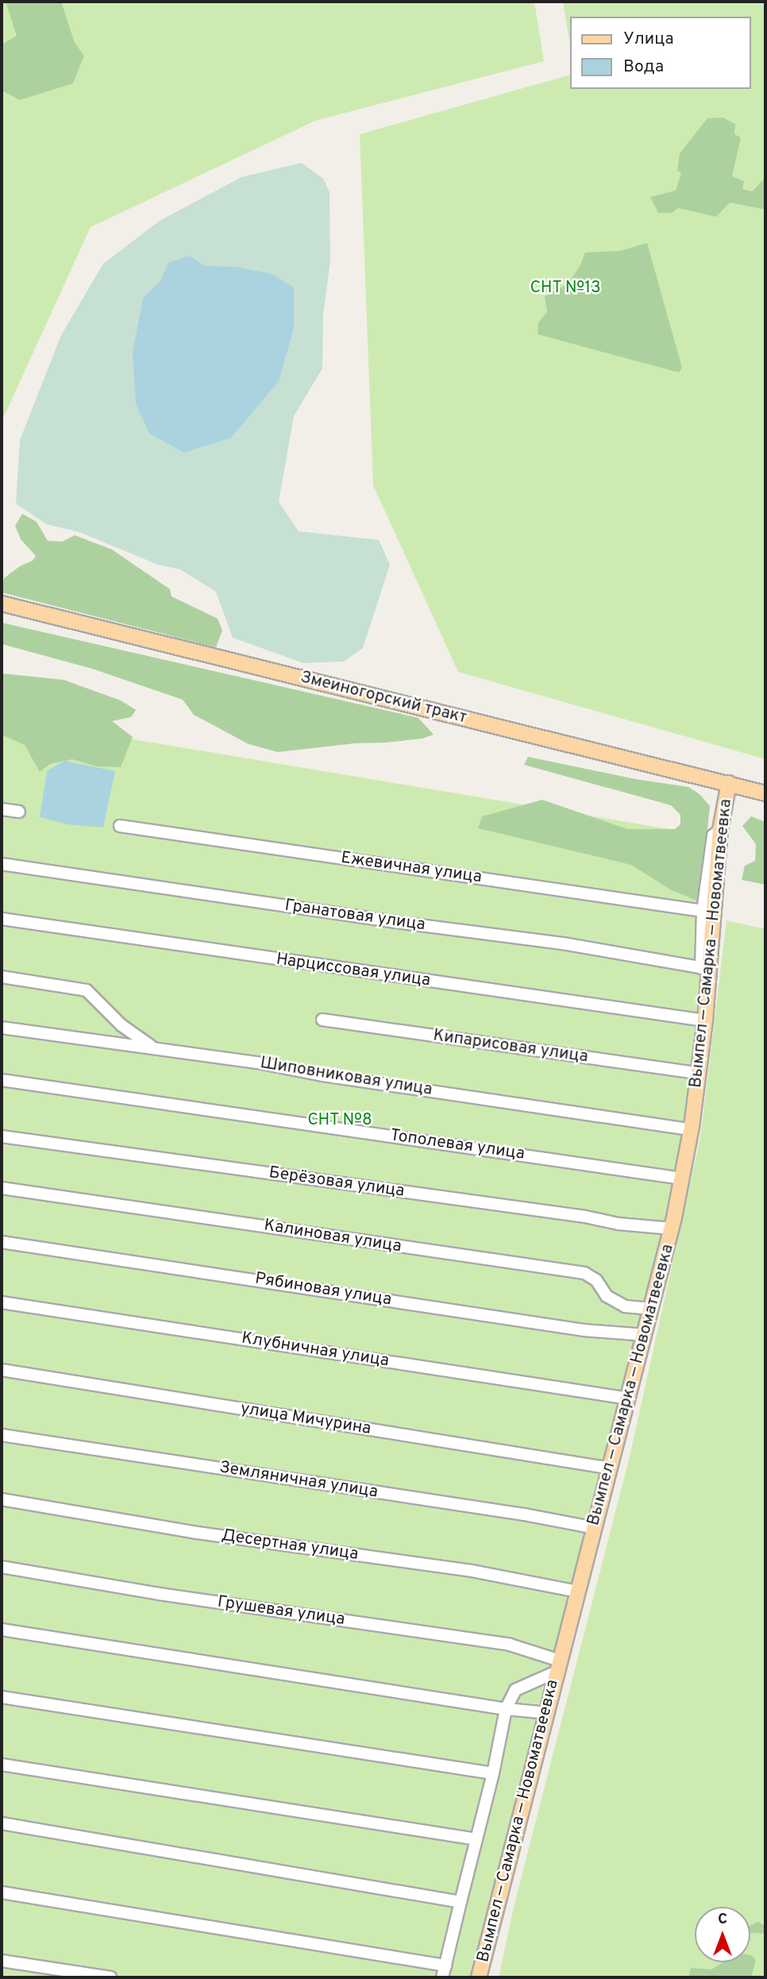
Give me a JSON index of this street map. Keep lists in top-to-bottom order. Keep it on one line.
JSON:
{"streets":{"main road":["Змеиногорский тракт","Вымпел — Самарка — Новоматвеевка"],"street":["Ежевичная улица","Гранатовая улица","Нарциссовая улица","Кипарисовая улица","Шиповниковая улица","Тополевая улица","Берёзовая улица","Калиновая улица","Рябиновая улица","Клубничная улица","улица Мичурина","Земляничная улица","Десертная улица","Грушевая улица"]},"crossings":[["Змеиногорский тракт","Вымпел — Самарка — Новоматвеевка"],["Гранатовая улица","Вымпел — Самарка — Новоматвеевка"],["Вымпел — Самарка — Новоматвеевка","Нарциссовая улица"],["Вымпел — Самарка — Новоматвеевка","Кипарисовая улица"],["Вымпел — Самарка — Новоматвеевка","Шиповниковая улица"],["Вымпел — Самарка — Новоматвеевка","Тополевая улица"],["Вымпел — Самарка — Новоматвеевка","Берёзовая улица"],["Вымпел — Самарка — Новоматвеевка","Калиновая улица"],["Вымпел — Самарка — Новоматвеевка","Рябиновая улица"],["Вымпел — Самарка — Новоматвеевка","Клубничная улица"],["Вымпел — Самарка — Новоматвеевка","улица Мичурина"],["Вымпел — Самарка — Новоматвеевка","Земляничная улица"],["Вымпел — Самарка — Новоматвеевка","Десертная улица"],["Вымпел — Самарка — Новоматвеевка","Грушевая улица"]],"parks":["СНТ №13","СНТ №8"],"legend":["Улица","Вода"],"north":"top"}
